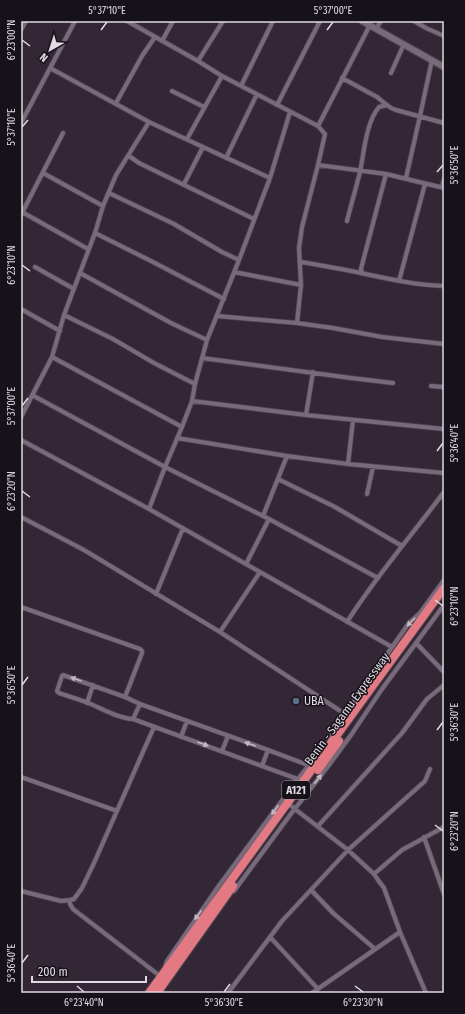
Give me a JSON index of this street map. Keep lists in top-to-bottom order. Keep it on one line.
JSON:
{"streets":{"highway":["Benin - Sagamu Expressway","A121"]},"crossings":[["Benin - Sagamu Expressway","A121"]],"places":["UBA"],"scale_bar":"200 m","north":"bottom left","coordinates":["5°37'10\"E","5°37'00\"E","6°23'00\"N","5°36'50\"E","6°23'10\"N","5°36'40\"E","6°23'20\"N","5°36'30\"E","6°23'40\"N","6°23'30\"N"]}
